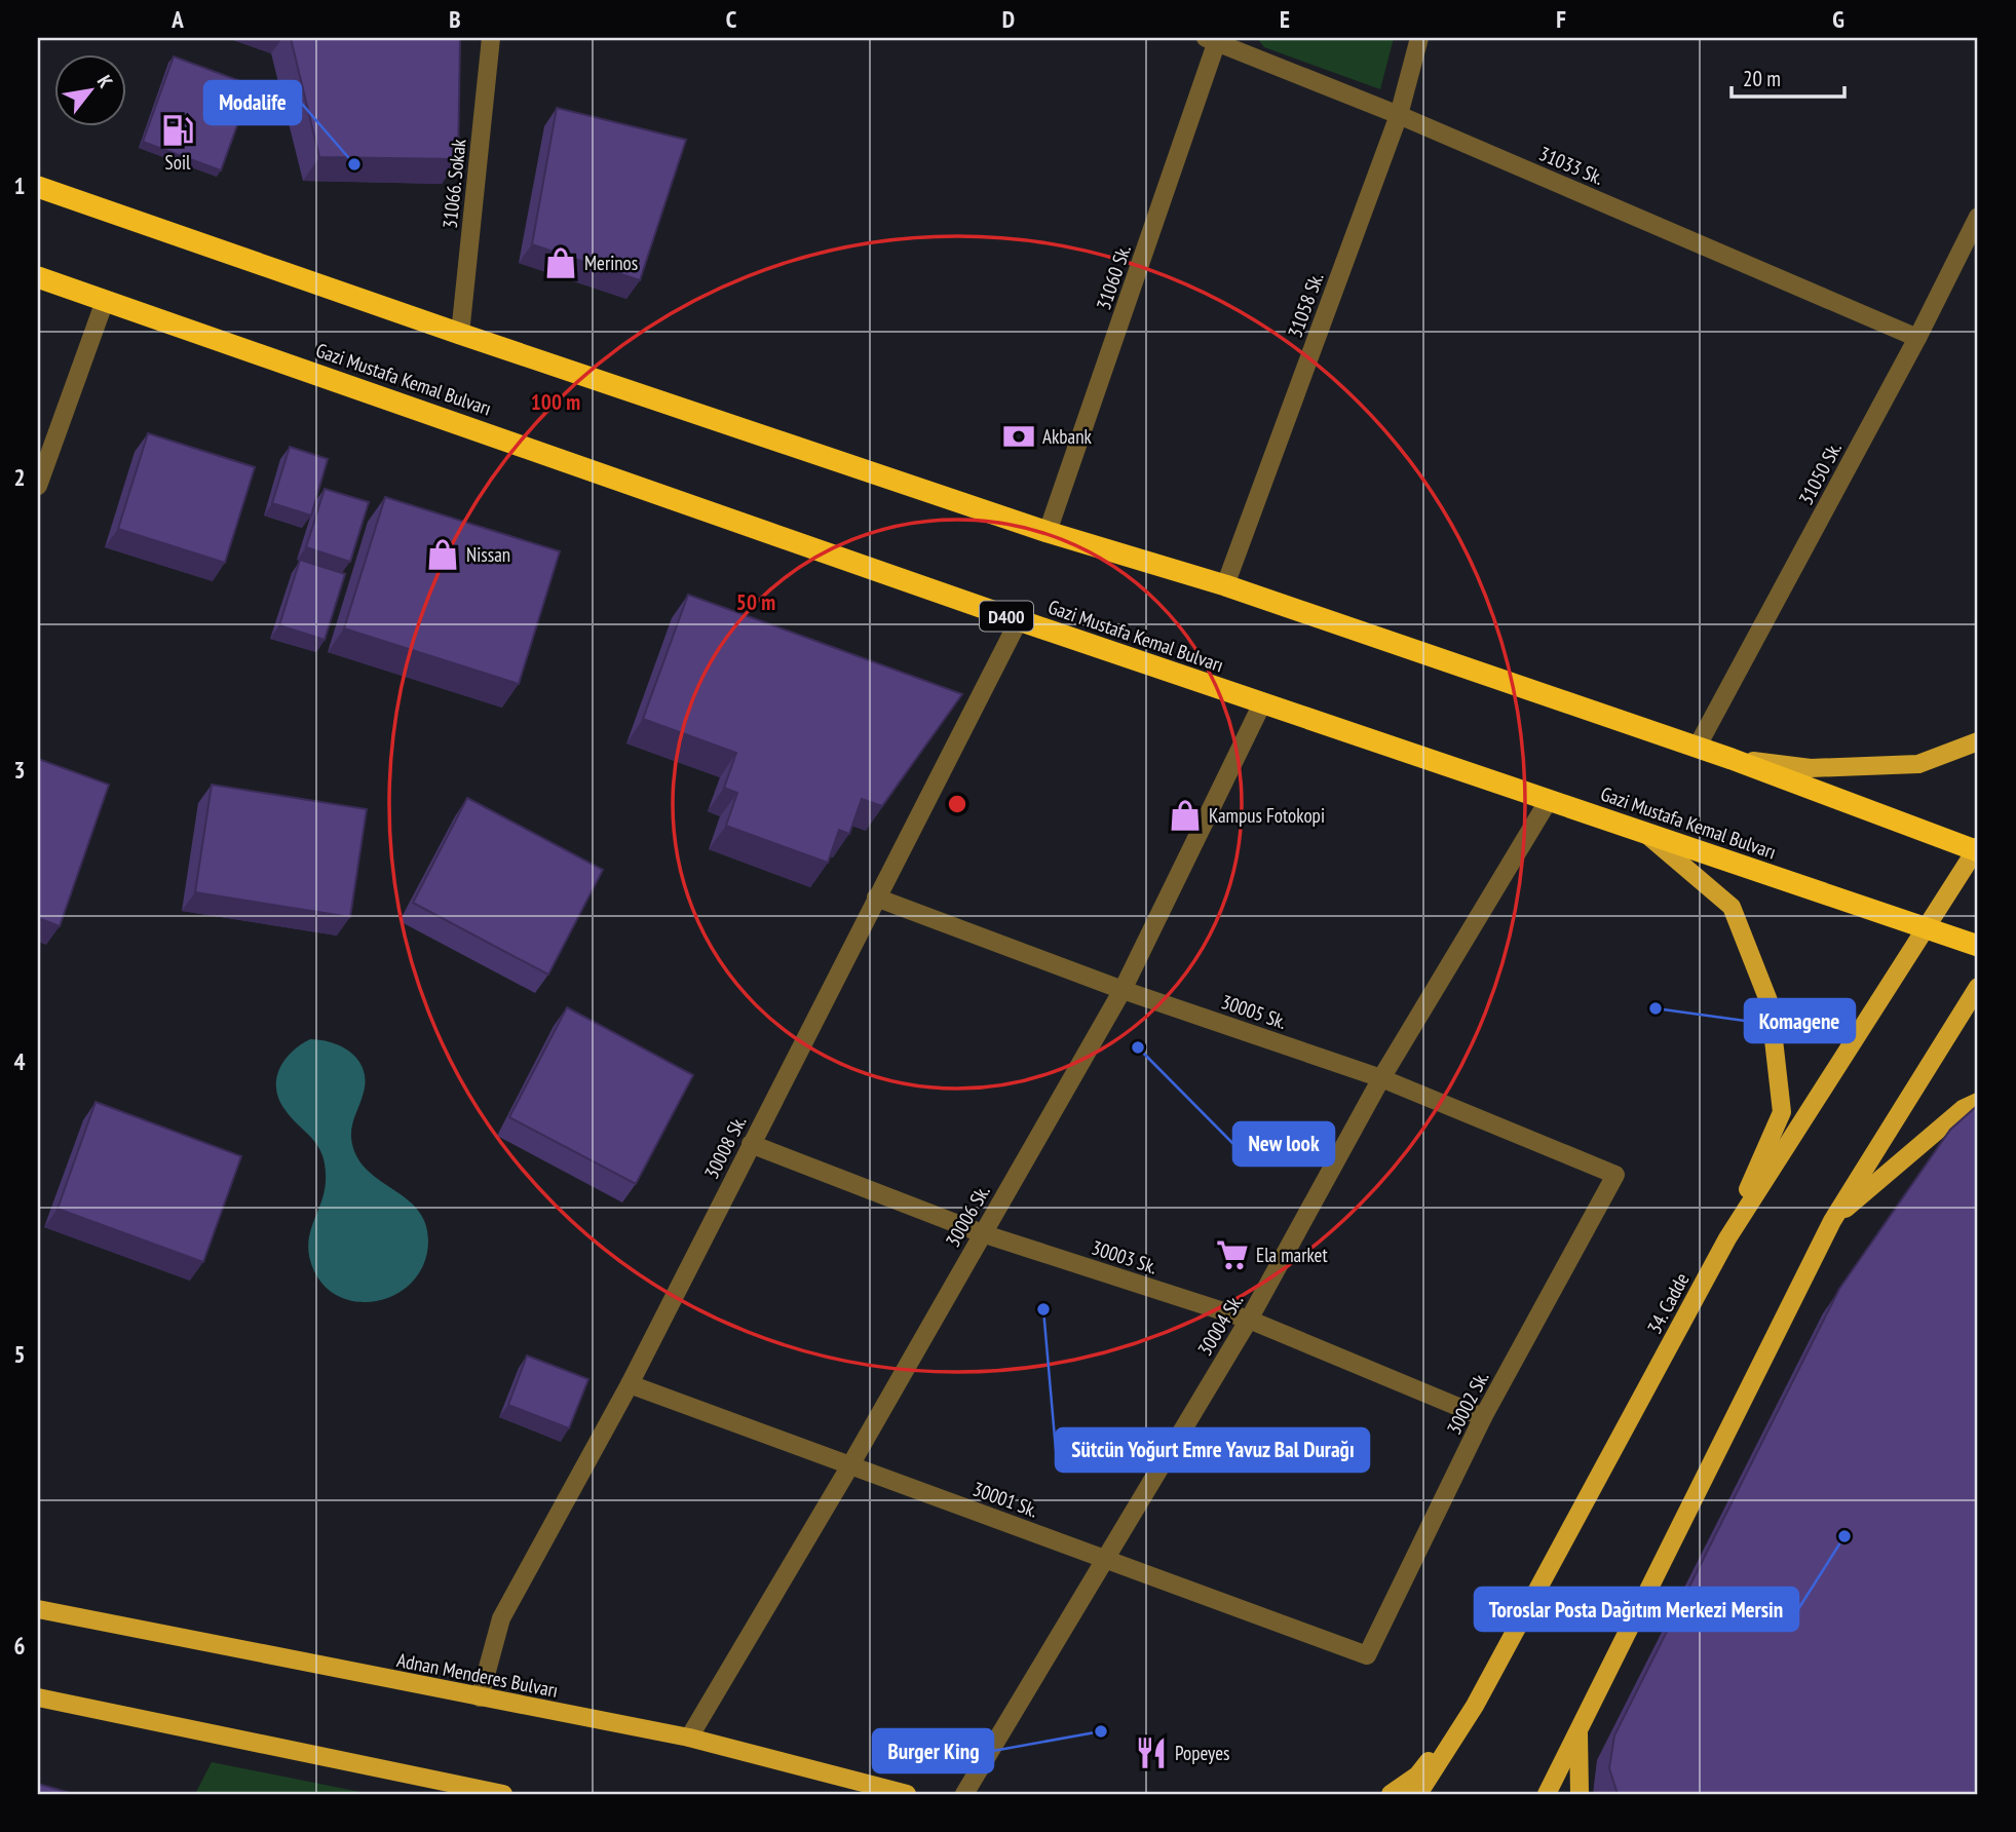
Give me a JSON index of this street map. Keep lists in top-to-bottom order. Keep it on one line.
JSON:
{"streets":{"highway":["Gazi Mustafa Kemal Bulvarı","D400"],"main road":["34. Cadde","Adnan Menderes Bulvarı"],"street":["31033 Sk.","31066. Sokak","31060 Sk.","31058 Sk.","31050 Sk.","30005 Sk.","30008 Sk.","30006 Sk.","30003 Sk.","30004 Sk.","30002 Sk.","30001 Sk."]},"crossings":[["31033 Sk.","31060 Sk."],["31033 Sk.","31058 Sk."],["31033 Sk.","31050 Sk."],["Gazi Mustafa Kemal Bulvarı","30008 Sk."],["Gazi Mustafa Kemal Bulvarı","30006 Sk."],["Gazi Mustafa Kemal Bulvarı","34. Cadde"],["Gazi Mustafa Kemal Bulvarı","30004 Sk."],["30005 Sk.","30008 Sk."],["30005 Sk.","30006 Sk."],["30005 Sk.","30004 Sk."],["30005 Sk.","30002 Sk."],["30008 Sk.","30003 Sk."],["30008 Sk.","30001 Sk."],["30008 Sk.","Adnan Menderes Bulvarı"],["30006 Sk.","30003 Sk."],["30006 Sk.","30001 Sk."],["30006 Sk.","Adnan Menderes Bulvarı"],["30003 Sk.","30004 Sk."],["30003 Sk.","30002 Sk."],["30004 Sk.","30001 Sk."],["30002 Sk.","30001 Sk."]],"places":{"fuel station":["Soil"],"other":["Modalife","Komagene","New look","Sütcün Yoğurt Emre Yavuz Bal Durağı","Toroslar Posta Dağıtım Merkezi Mersin","Burger King"],"shop":["Merinos","Nissan","Kampus Fotokopi"],"bank":["Akbank"],"supermarket":["Ela market"],"restaurant":["Popeyes"]},"scale_bar":"20 m","north":"top right","grid":{"columns":["A","B","C","D","E","F","G"],"rows":["1","2","3","4","5","6"]},"rings":["100 m","50 m"]}
